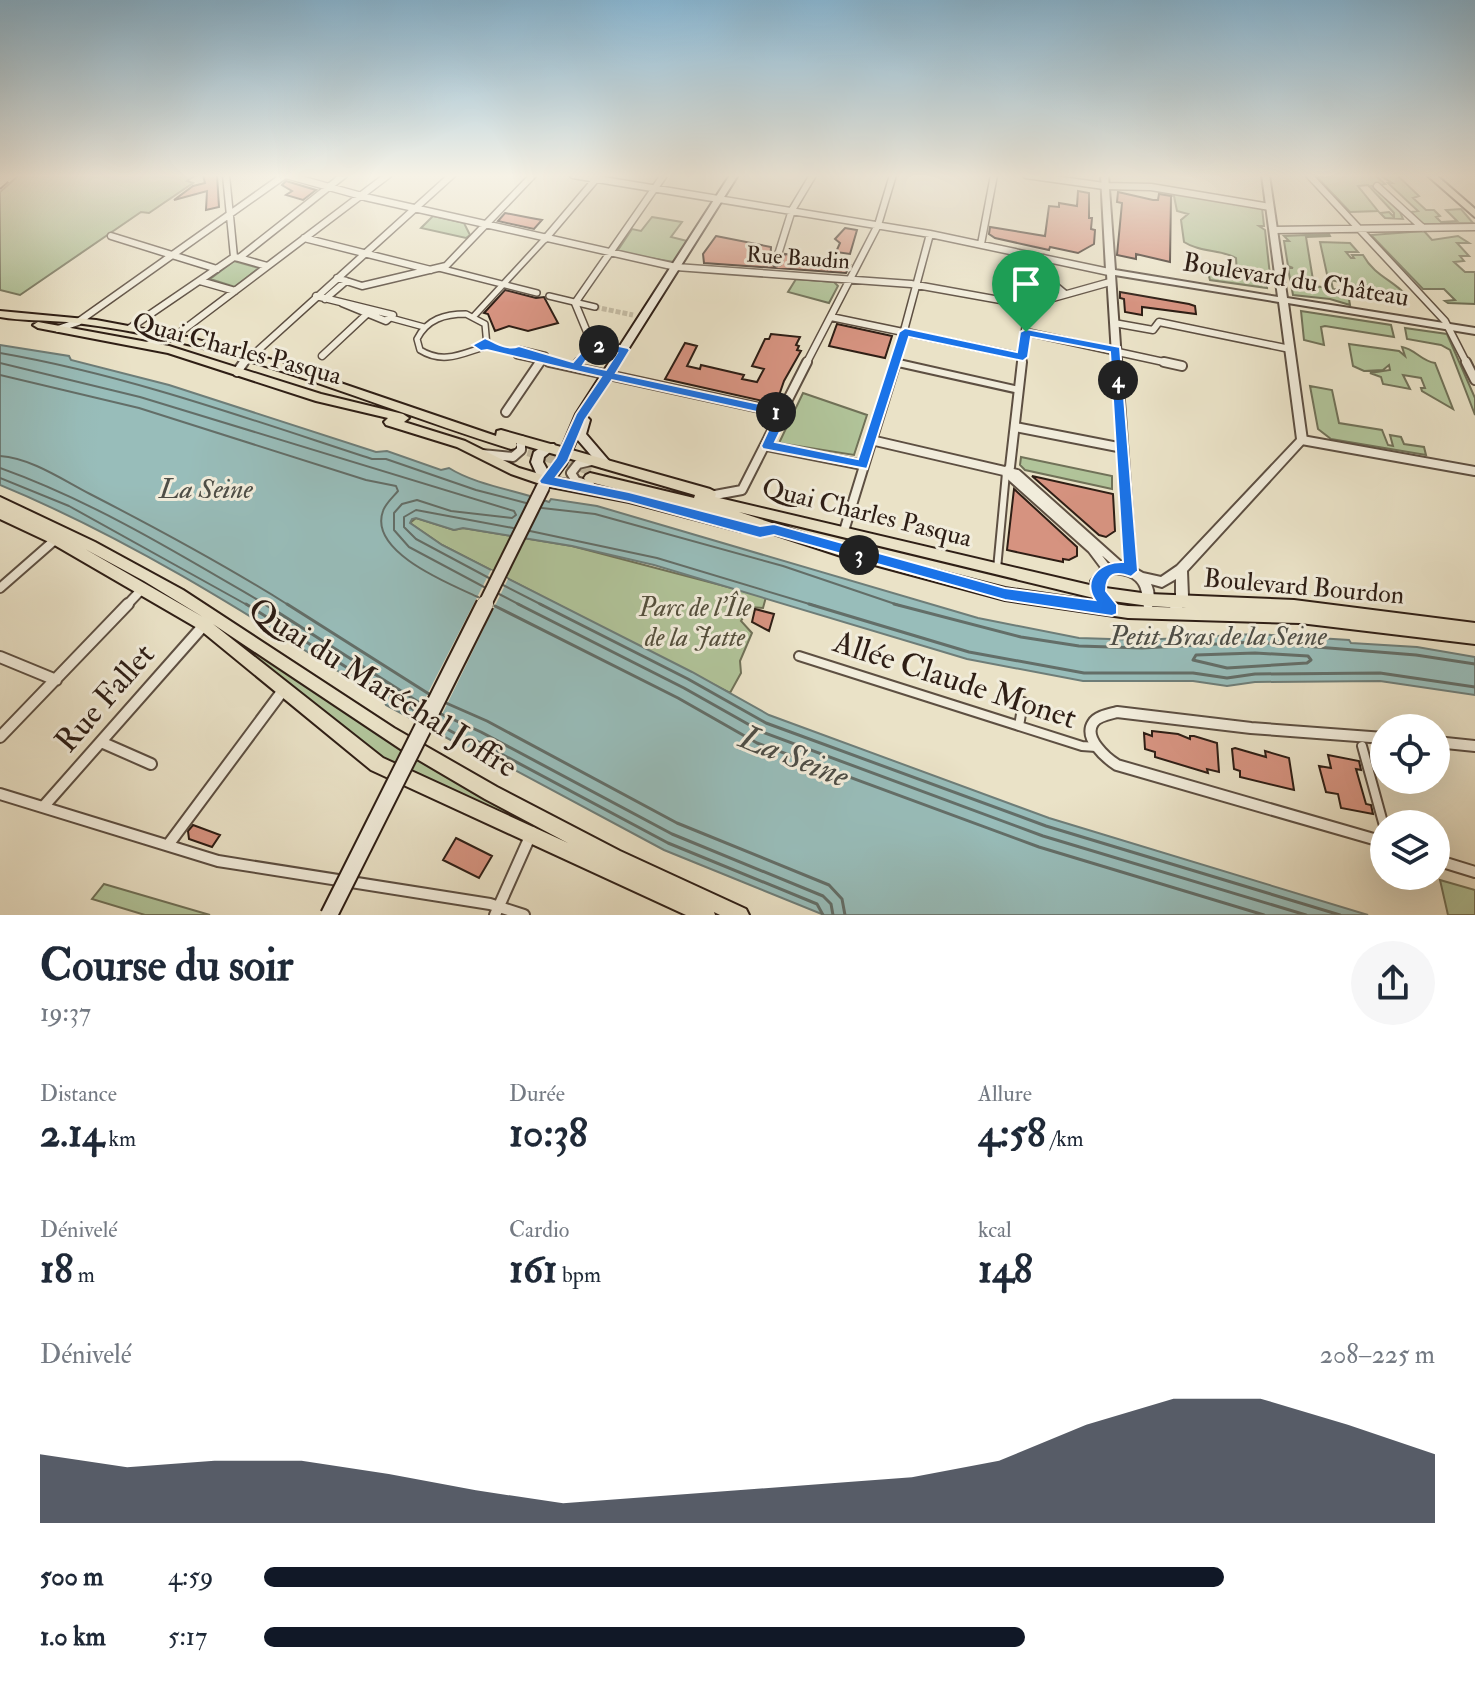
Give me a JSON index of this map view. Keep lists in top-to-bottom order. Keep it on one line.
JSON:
{"streets":{"main road":["Quai Charles Pasqua","Boulevard Bourdon","Quai du Maréchal Joffre"],"street":["Rue Baudin","Boulevard du Château","Allée Claude Monet","Rue Fallet"]},"crossings":[["Quai Charles Pasqua","Boulevard Bourdon"],["Quai du Maréchal Joffre","Rue Fallet"]],"water":["La Seine","Petit Bras de la Seine"],"parks":["Parc de l'Île de la Jatte"],"page":{"pins":["2","4","1","3"],"heading":["Course du soir","19:37"],"stats":[["Distance","2.14 km"],["Durée","10:38"],["Allure","4:58 /km"],["Dénivelé","18 m"],["Cardio","161 bpm"],["kcal","148"]],"chart":["Dénivelé","208–225 m"],"list":[{"name":"500 m","note":"4:59"},{"name":"1.0 km","note":"5:17"}]}}
